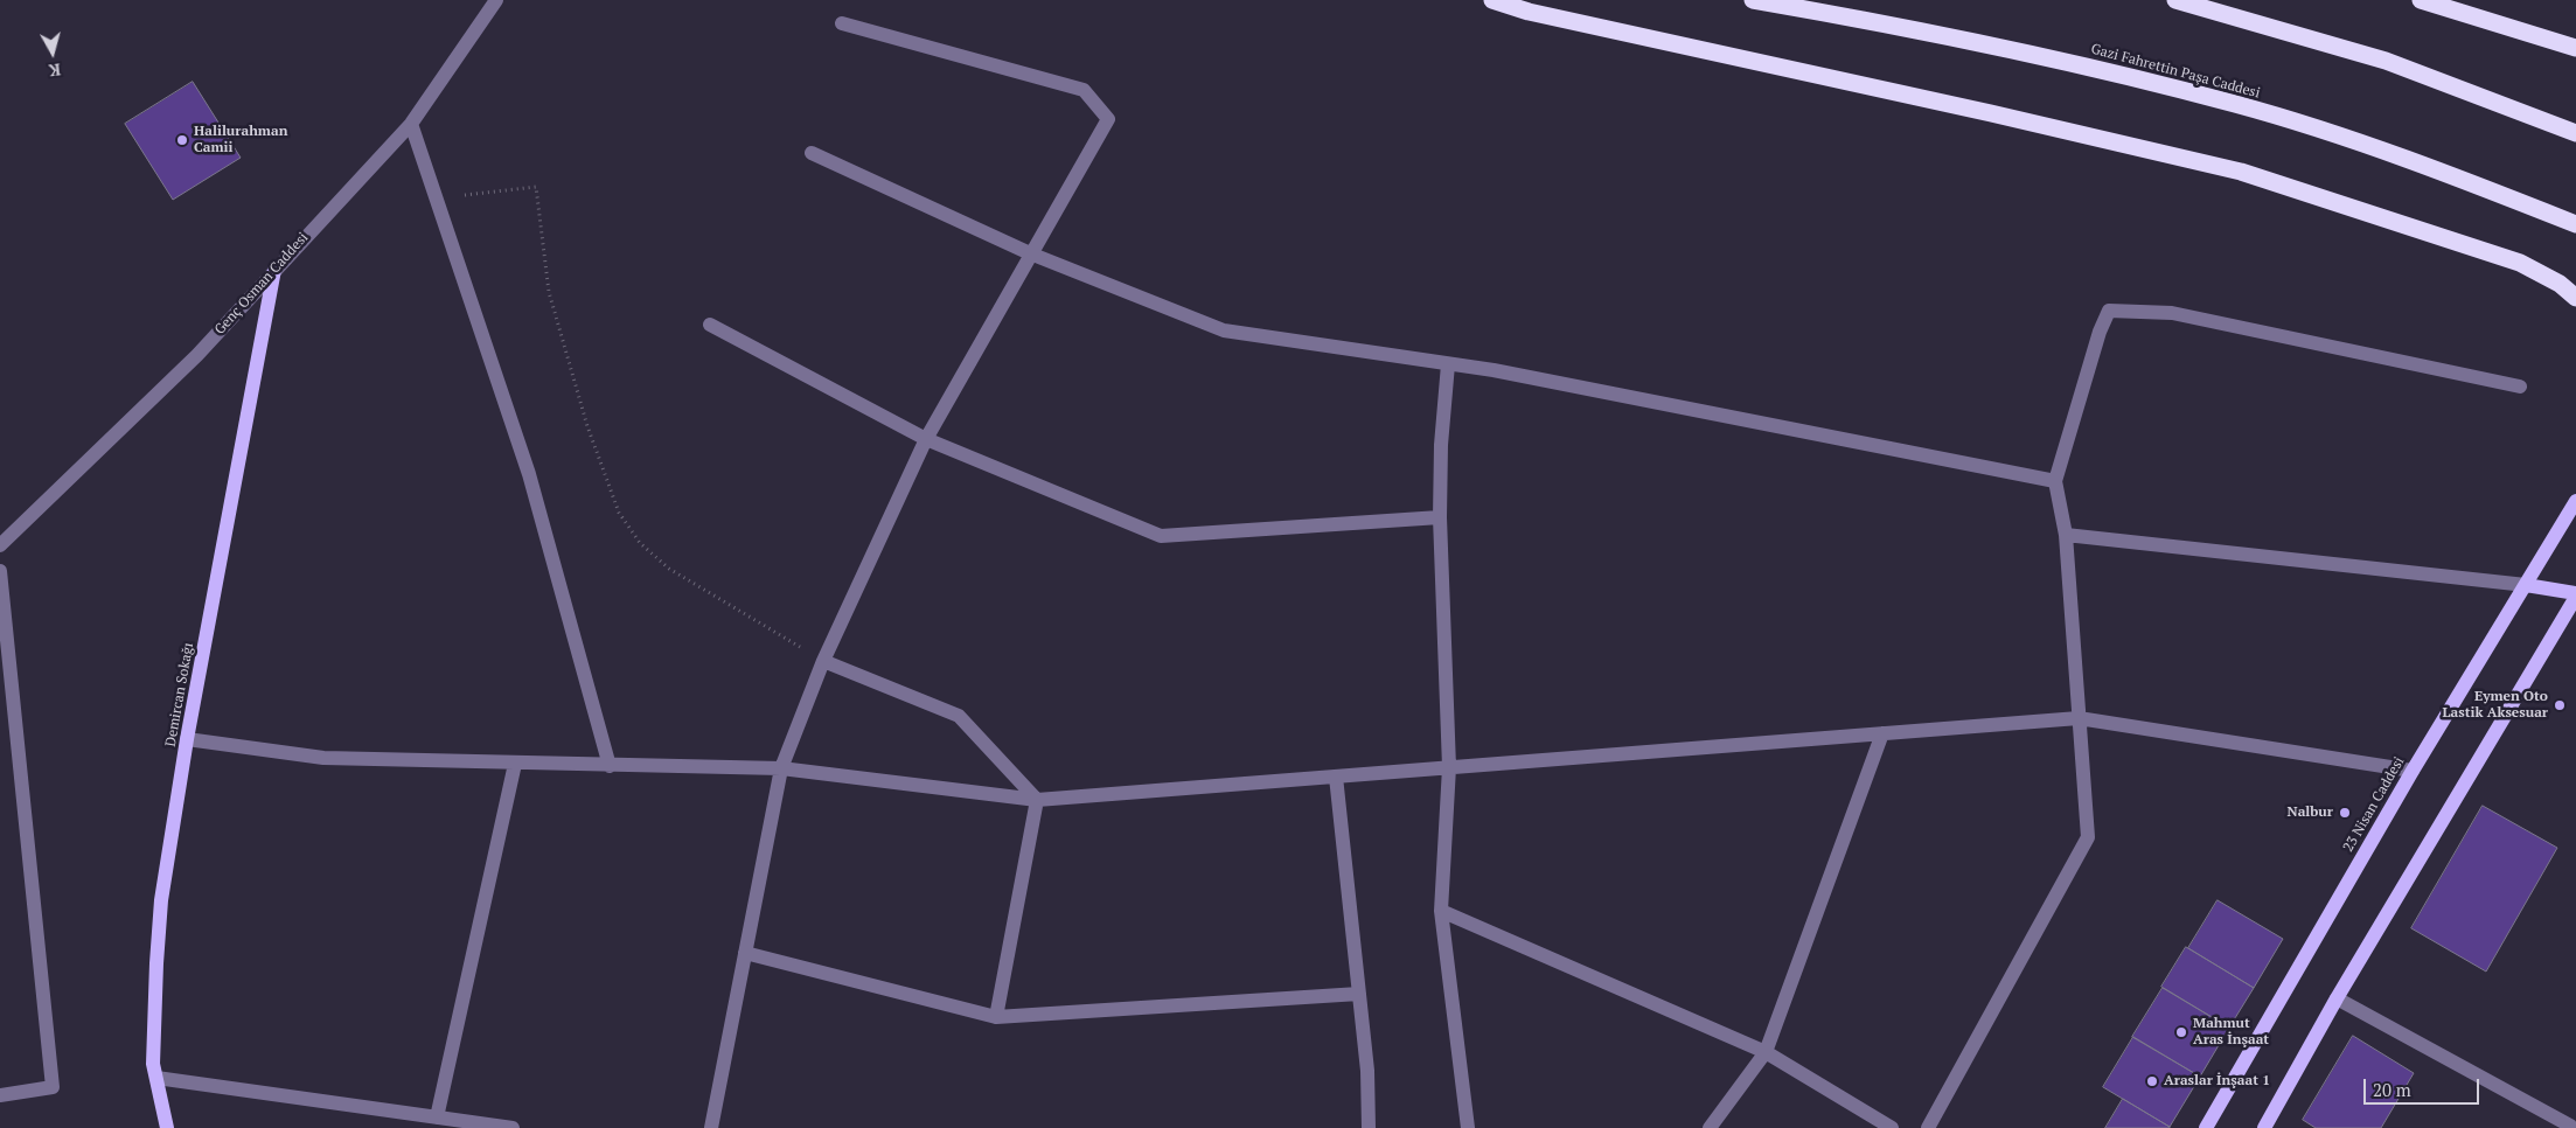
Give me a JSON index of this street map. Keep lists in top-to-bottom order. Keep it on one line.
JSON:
{"streets":{"highway":["Gazi Fahrettin Paşa Caddesi"],"main road":["Demircan Sokağı","23 Nisan Caddesi"],"street":["Genç Osman Caddesi"]},"crossings":[["Genç Osman Caddesi","Demircan Sokağı"]],"places":["Halilurahman Camii","Eymen Oto Lastik Aksesuar","Nalbur","Mahmut Aras İnşaat","Araslar İnşaat 1"],"scale_bar":"20 m","north":"bottom"}
